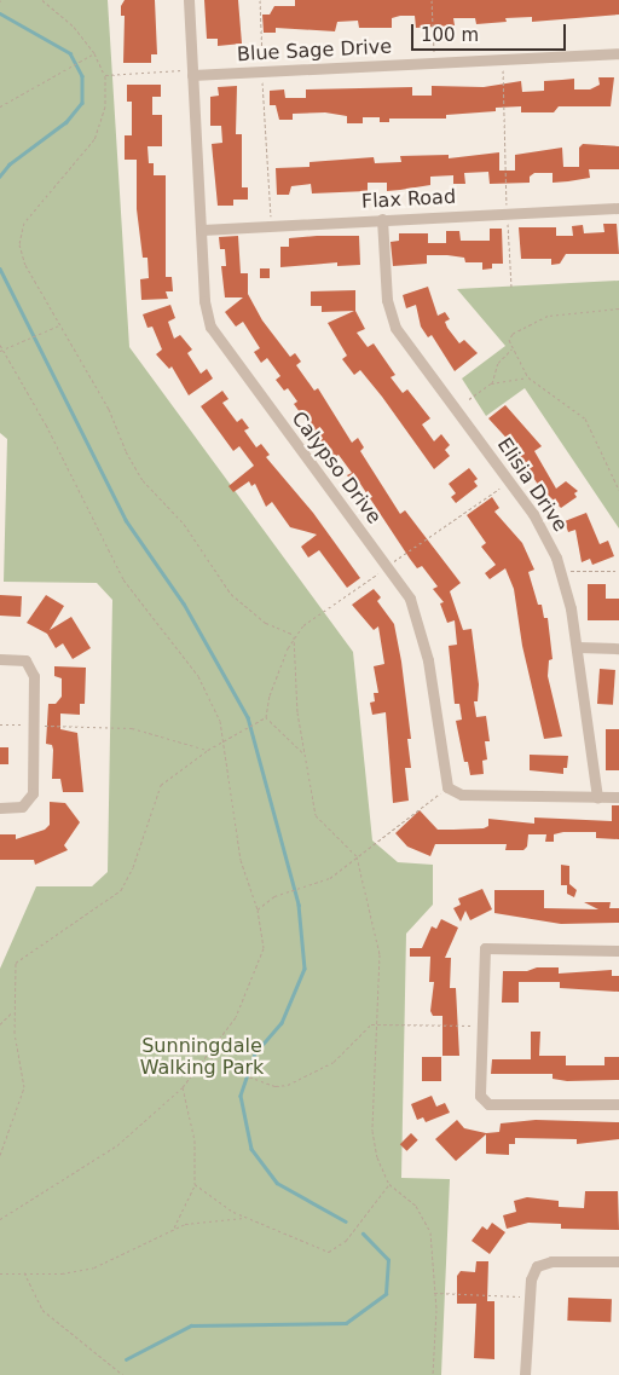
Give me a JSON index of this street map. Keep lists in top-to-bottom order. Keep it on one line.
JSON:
{"streets":{"street":["Blue Sage Drive","Flax Road","Calypso Drive","Elisia Drive"]},"crossings":[["Blue Sage Drive","Calypso Drive"],["Flax Road","Calypso Drive"],["Flax Road","Elisia Drive"]],"parks":["Sunningdale Walking Park"],"scale_bar":"100 m"}
